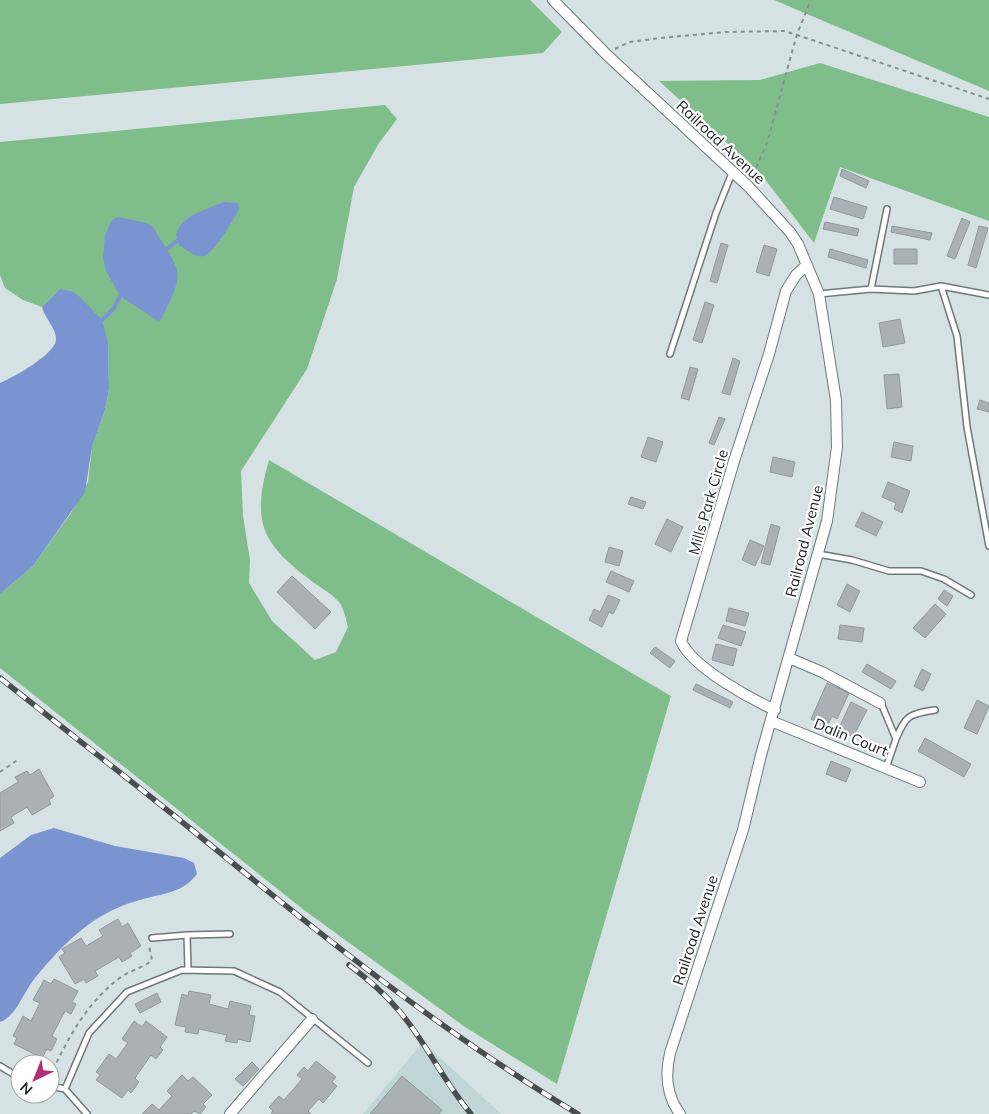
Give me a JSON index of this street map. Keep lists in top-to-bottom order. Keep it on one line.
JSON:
{"streets":{"street":["Railroad Avenue","Mills Park Circle","Dalin Court"]},"crossings":[["Railroad Avenue","Mills Park Circle"],["Railroad Avenue","Dalin Court"]],"north":"bottom left"}
